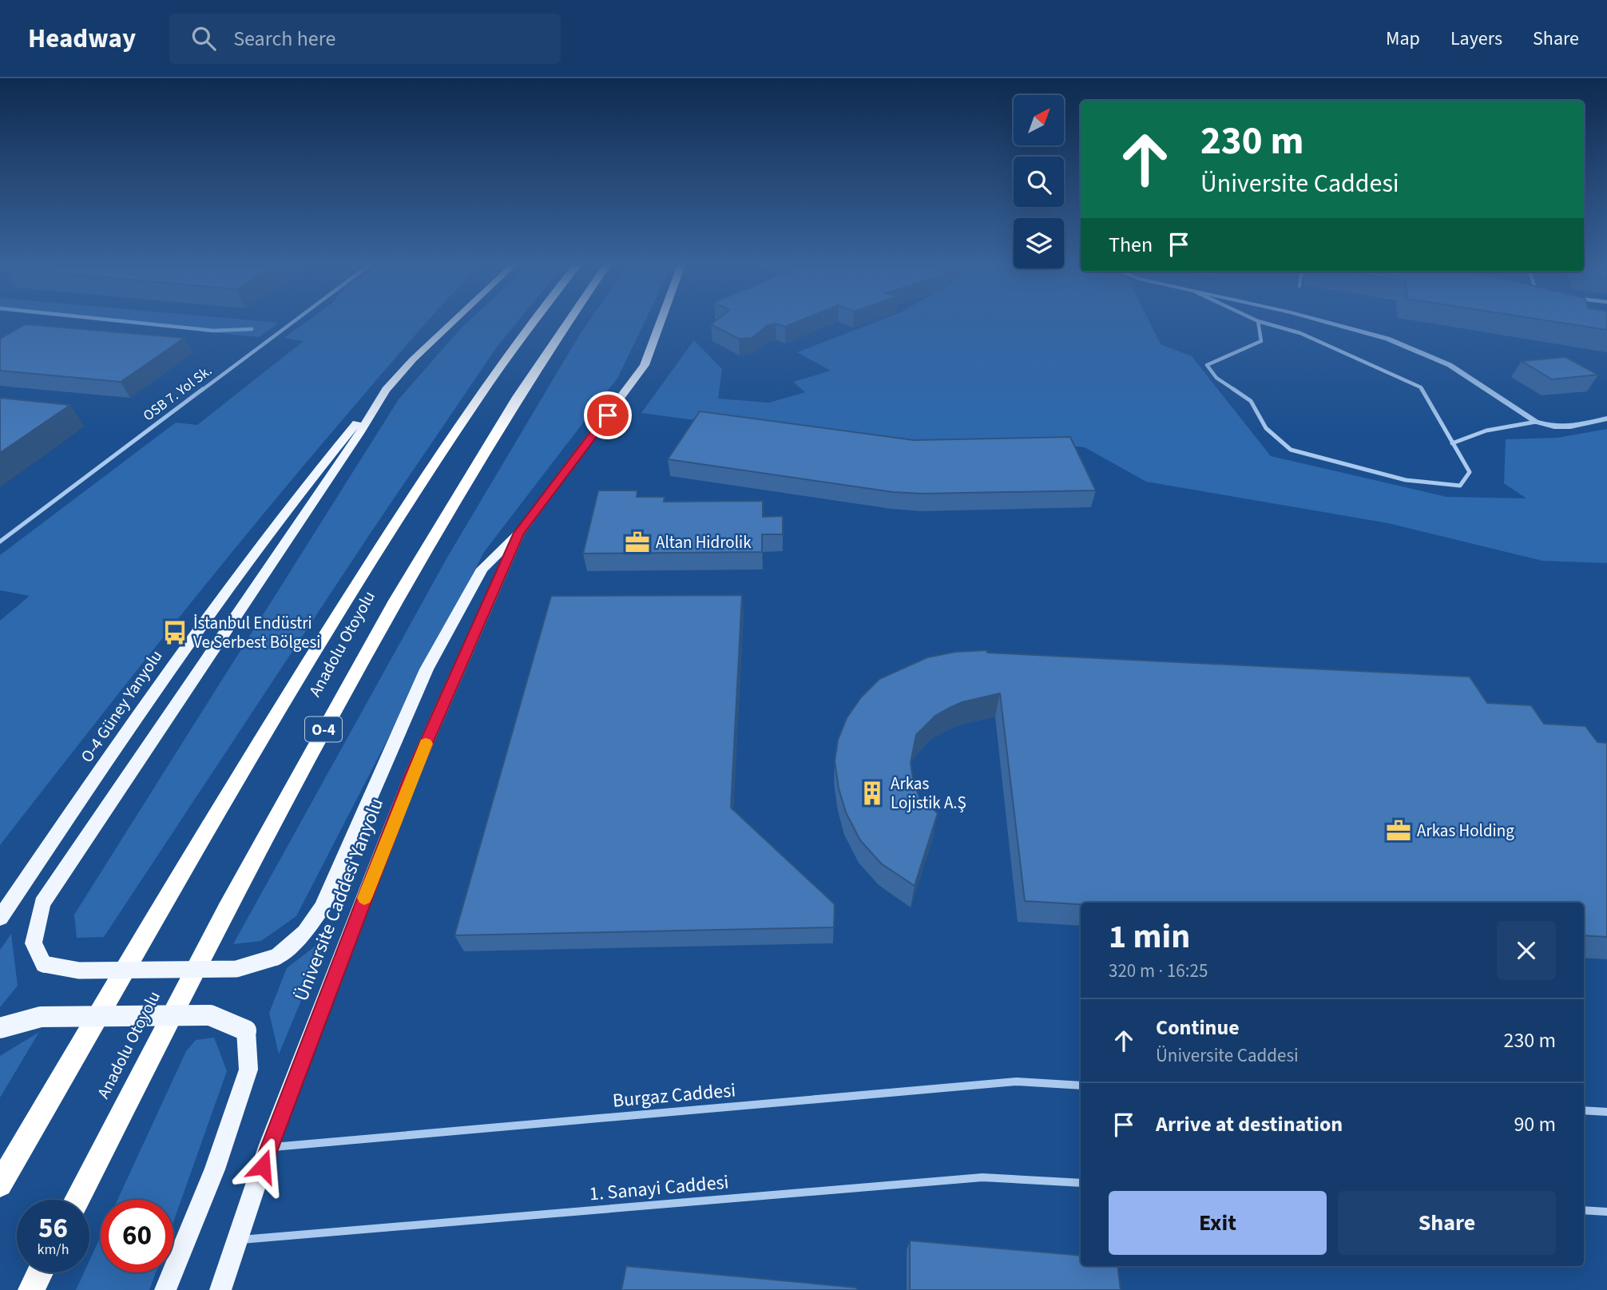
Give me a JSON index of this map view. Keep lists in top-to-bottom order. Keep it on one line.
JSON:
{"streets":{"highway":["Anadolu Otoyolu","O-4"],"main road":["O-4 Güney Yanyolu","Üniversite Caddesi Yanyolu"],"street":["OSB 7. Yol Sk.","Burgaz Caddesi","1. Sanayi Caddesi"]},"crossings":[["Üniversite Caddesi Yanyolu","Burgaz Caddesi"],["Üniversite Caddesi Yanyolu","1. Sanayi Caddesi"]],"places":{"office":["Altan Hidrolik","Arkas Holding"],"bus stop":["İstanbul Endüstri Ve Serbest Bölgesi"],"building":["Arkas Lojistik A.Ş"]},"north":"top right","page":{"header":"Headway","search":"Search here","nav":["Map","Layers","Share"],"turn":["230 m","Üniversite Caddesi"],"then":"Then","heading":["1 min","320 m · 16:25"],"list":[{"name":"Continue","note":"Üniversite Caddesi","value":"230 m"},{"name":"Arrive at destination","value":"90 m"}],"buttons":["Exit","Share"],"speed":"56 km/h","limit":"60"}}
